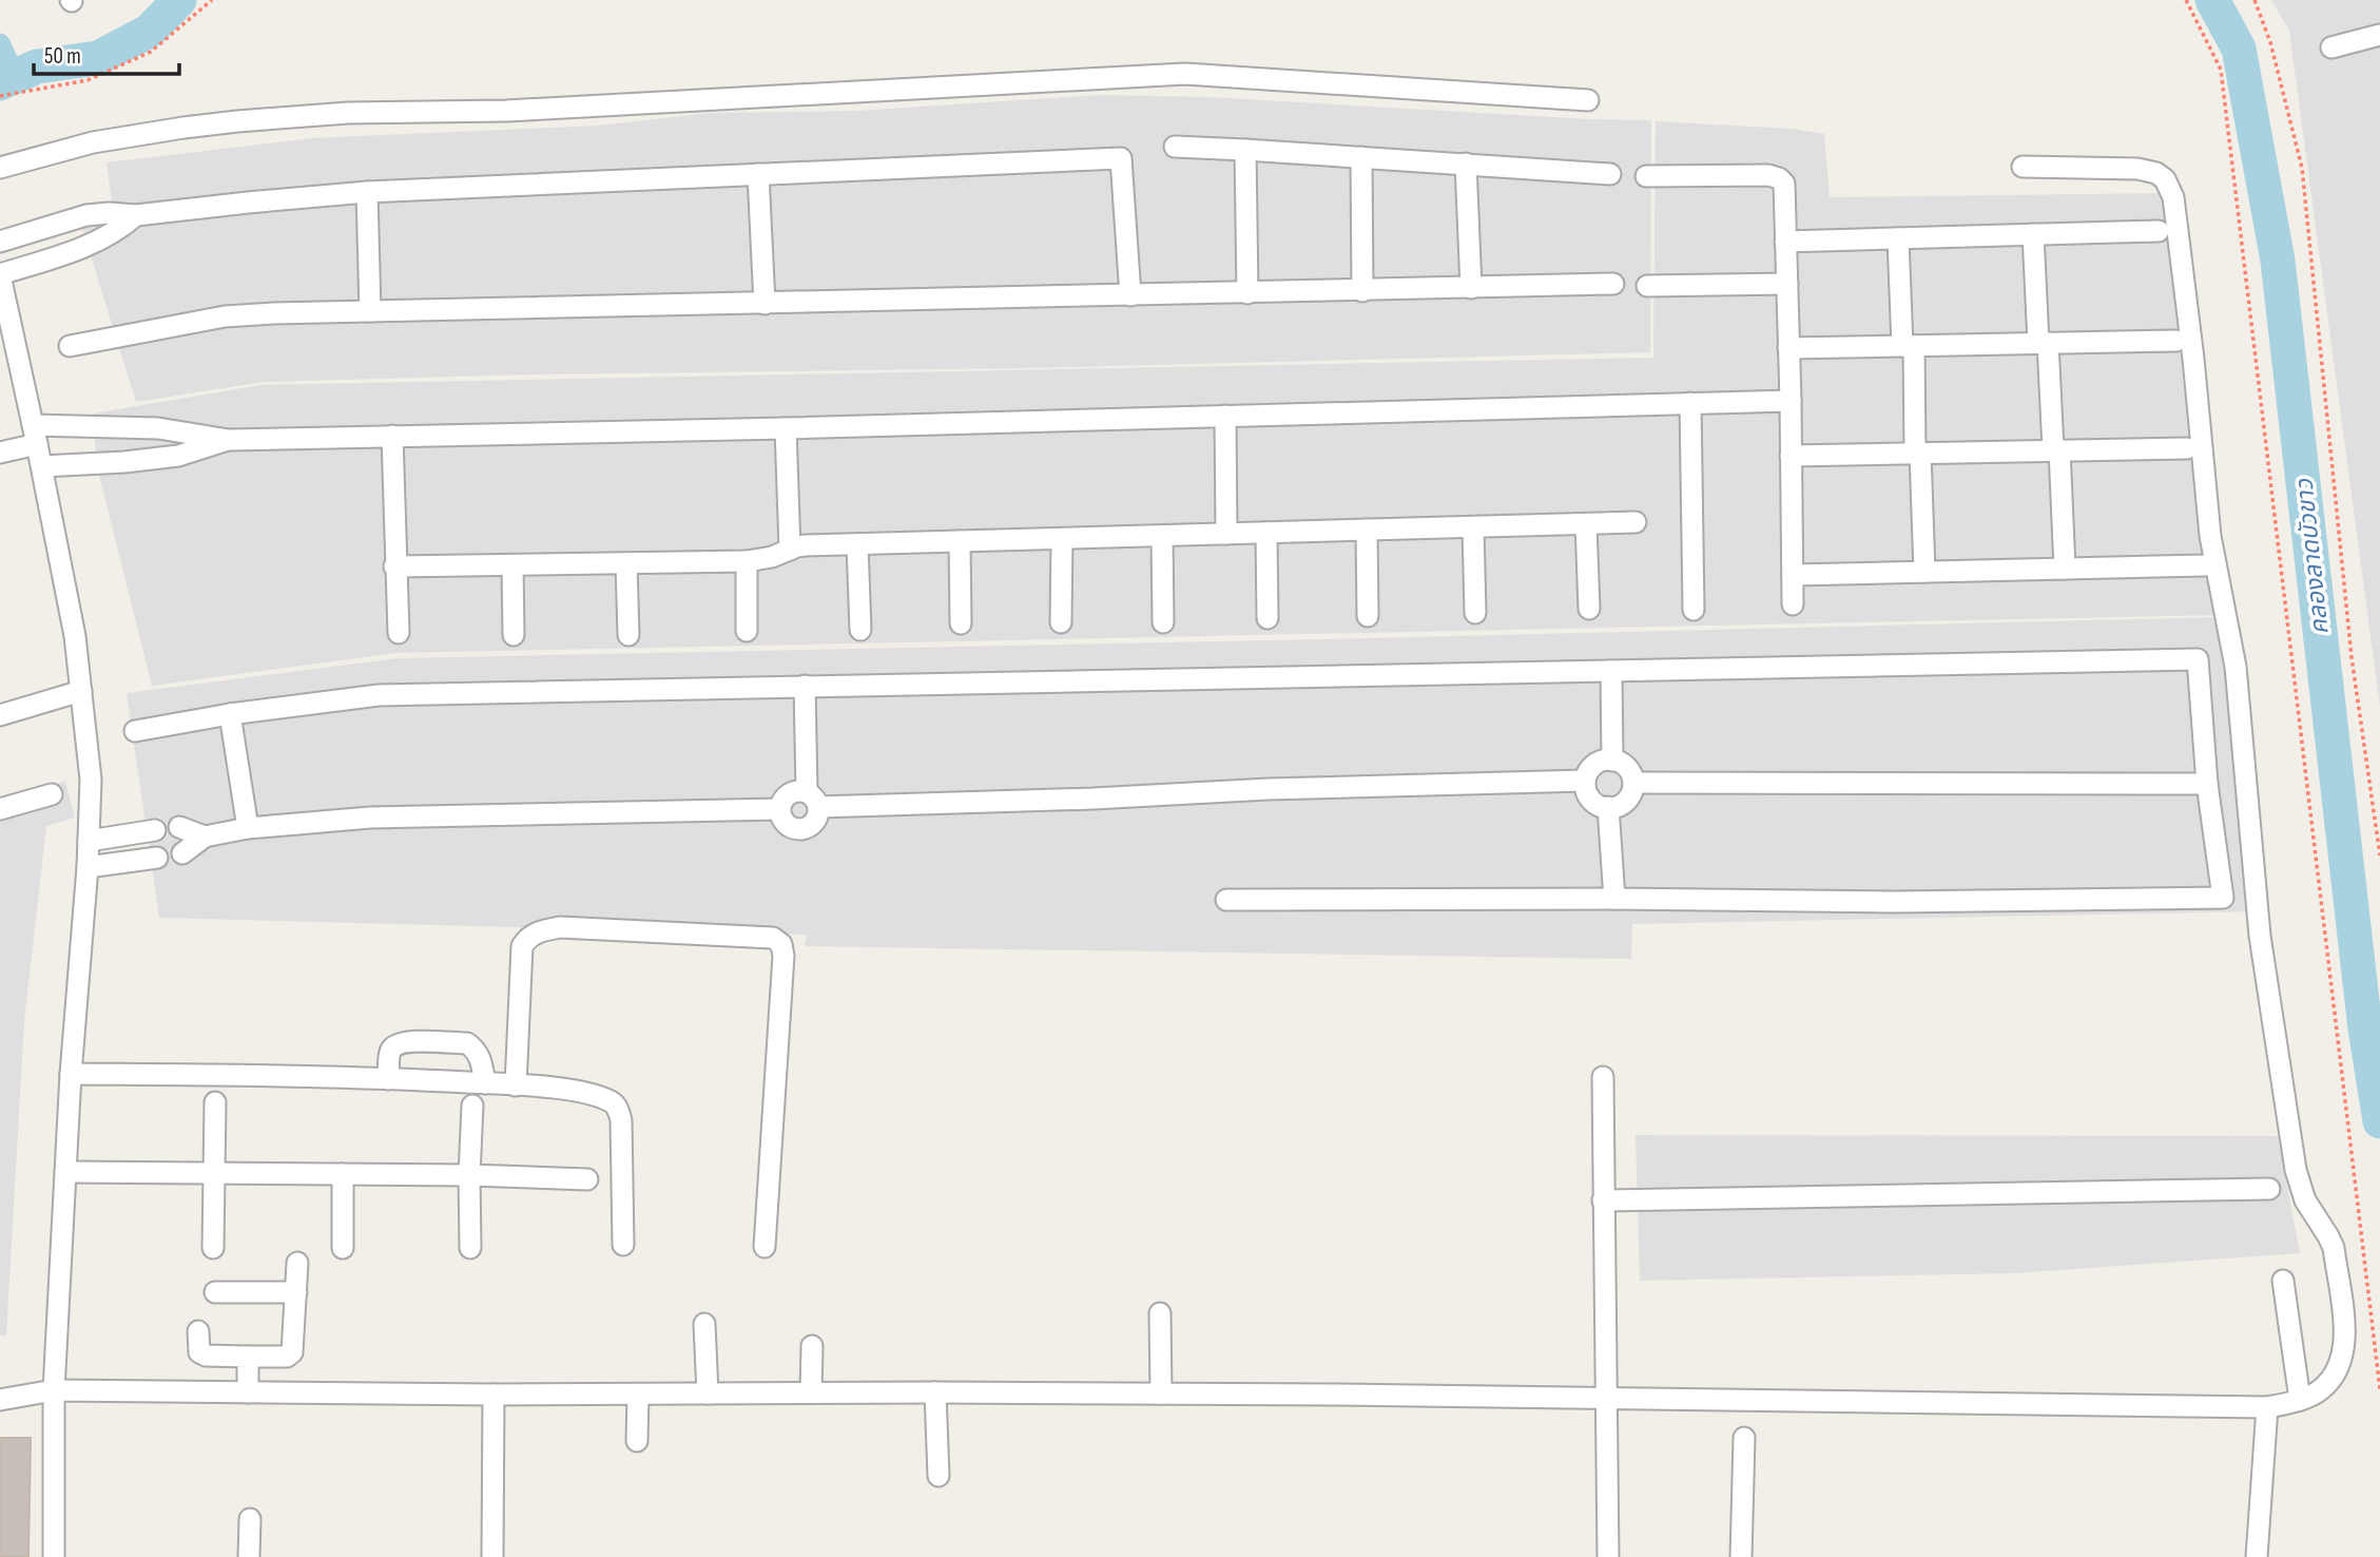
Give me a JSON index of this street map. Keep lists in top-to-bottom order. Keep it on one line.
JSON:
{"water":["คลองลาดบัวขาว"],"scale_bar":"50 m"}
